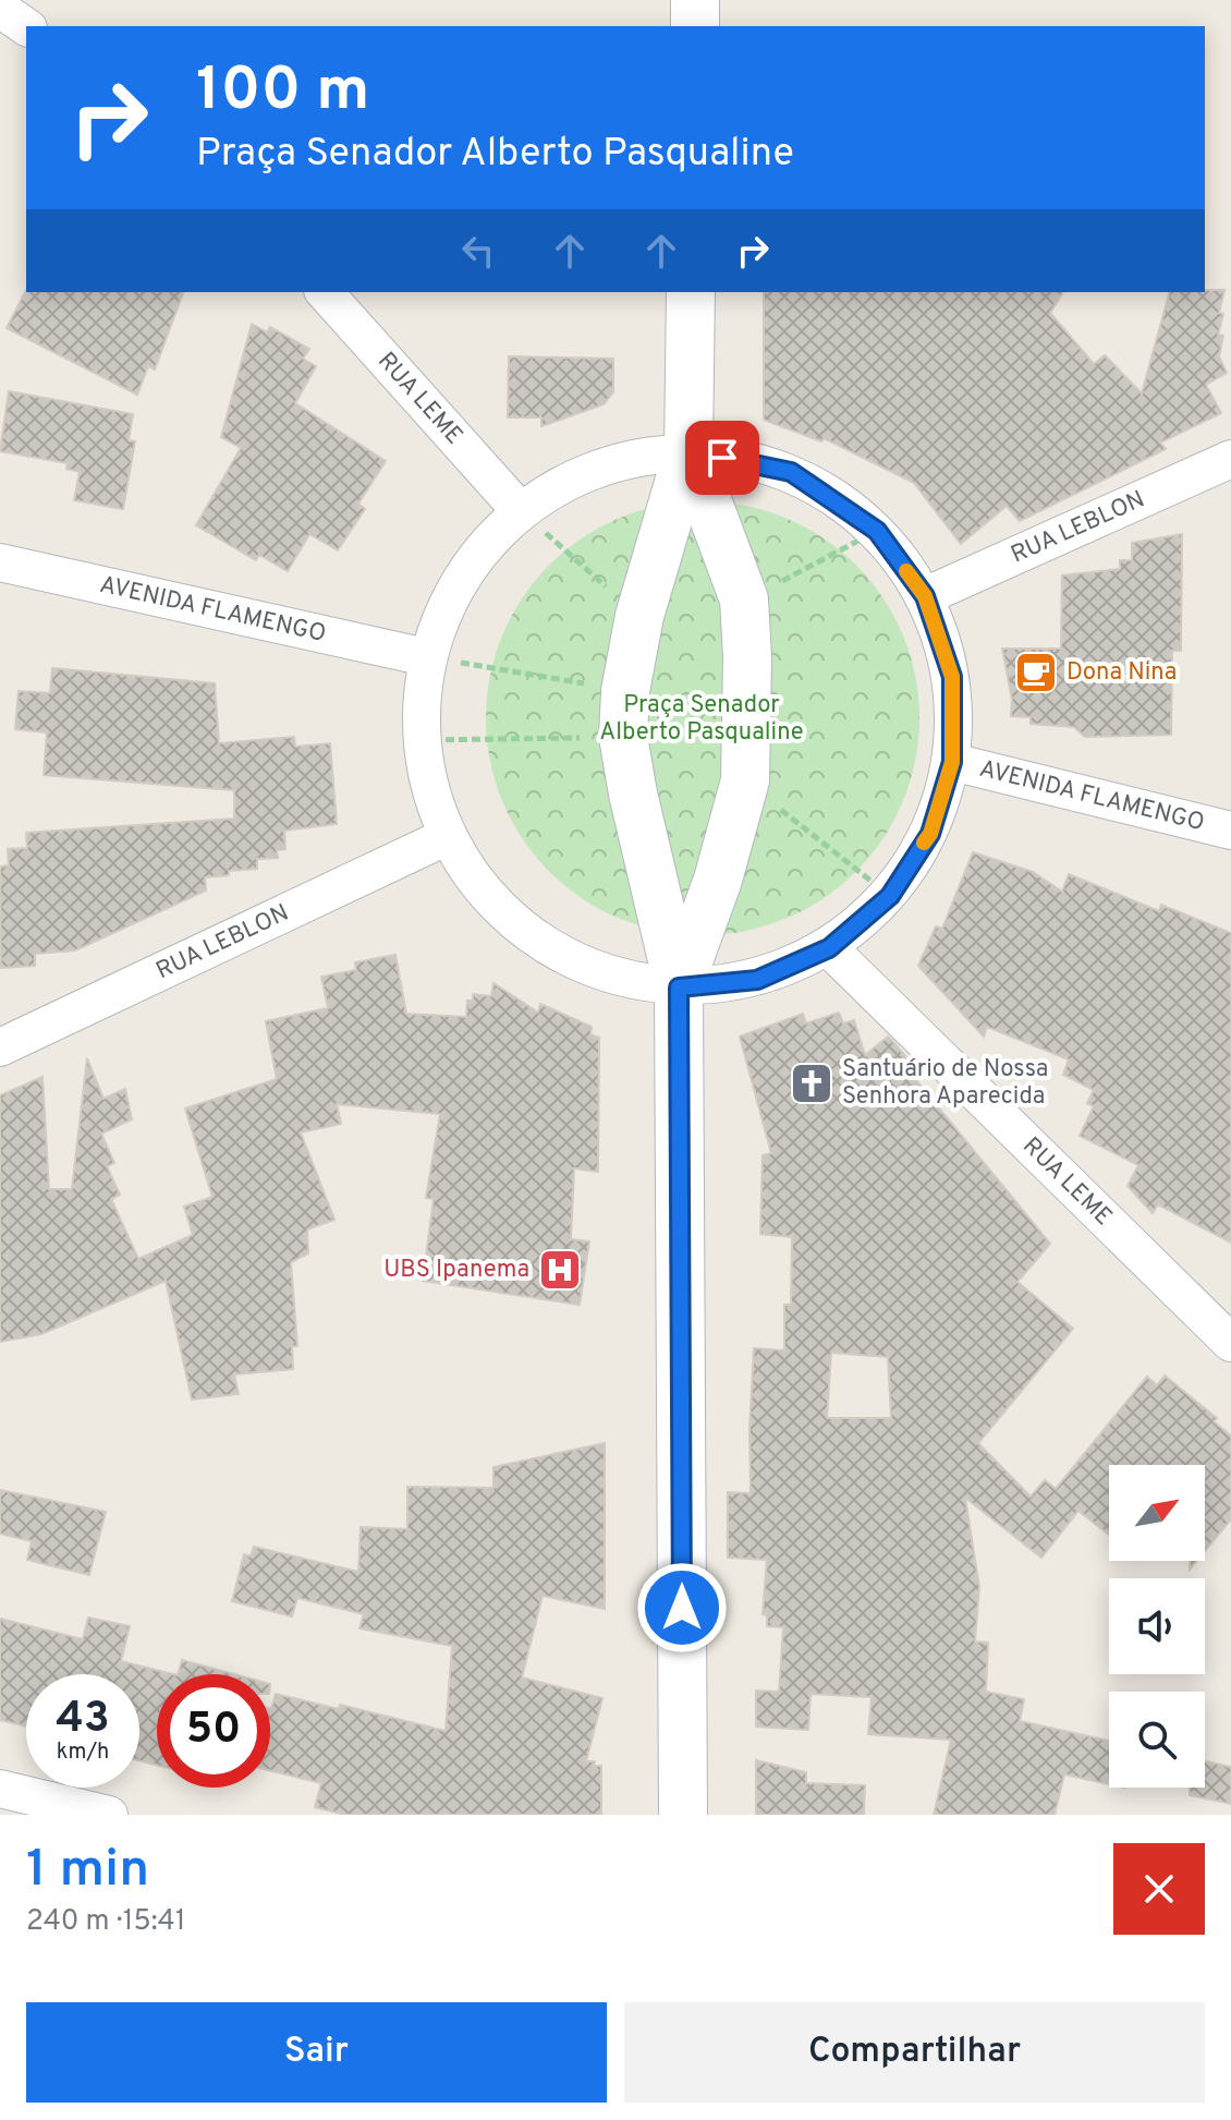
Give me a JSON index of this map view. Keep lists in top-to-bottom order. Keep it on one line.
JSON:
{"streets":{"street":["RUA LEME","RUA LEBLON","AVENIDA FLAMENGO"]},"parks":["Praça Senador Alberto Pasqualine"],"places":{"cafe":["Dona Nina"],"church":["Santuário de Nossa Senhora Aparecida"],"hospital":["UBS Ipanema"]},"north":"top right","page":{"turn":["100 m","Praça Senador Alberto Pasqualine"],"speed":"43 km/h","limit":"50","heading":["1 min","240 m · 15:41"],"buttons":["Sair","Compartilhar"]}}
